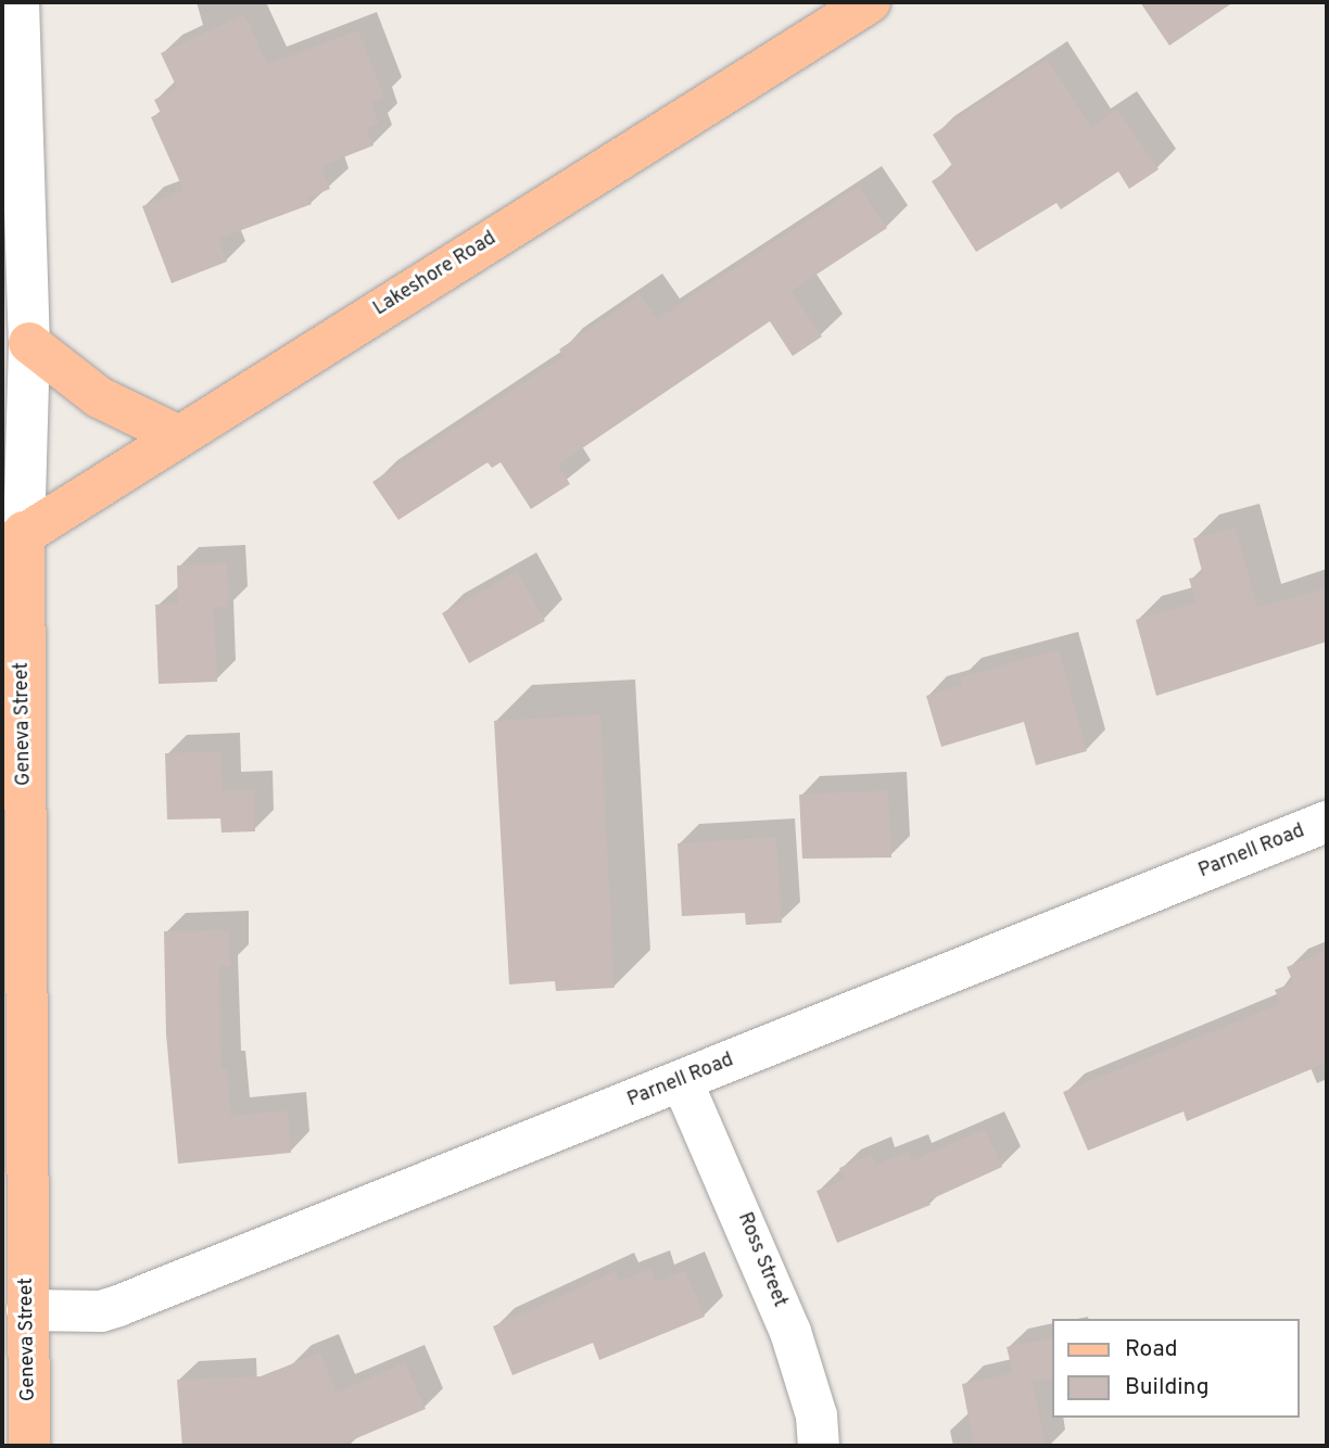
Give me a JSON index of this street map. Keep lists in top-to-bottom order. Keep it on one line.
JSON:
{"streets":{"main road":["Lakeshore Road","Geneva Street"],"street":["Parnell Road","Ross Street"]},"crossings":[["Lakeshore Road","Geneva Street"],["Geneva Street","Parnell Road"],["Parnell Road","Ross Street"]],"legend":["Road","Building"]}
